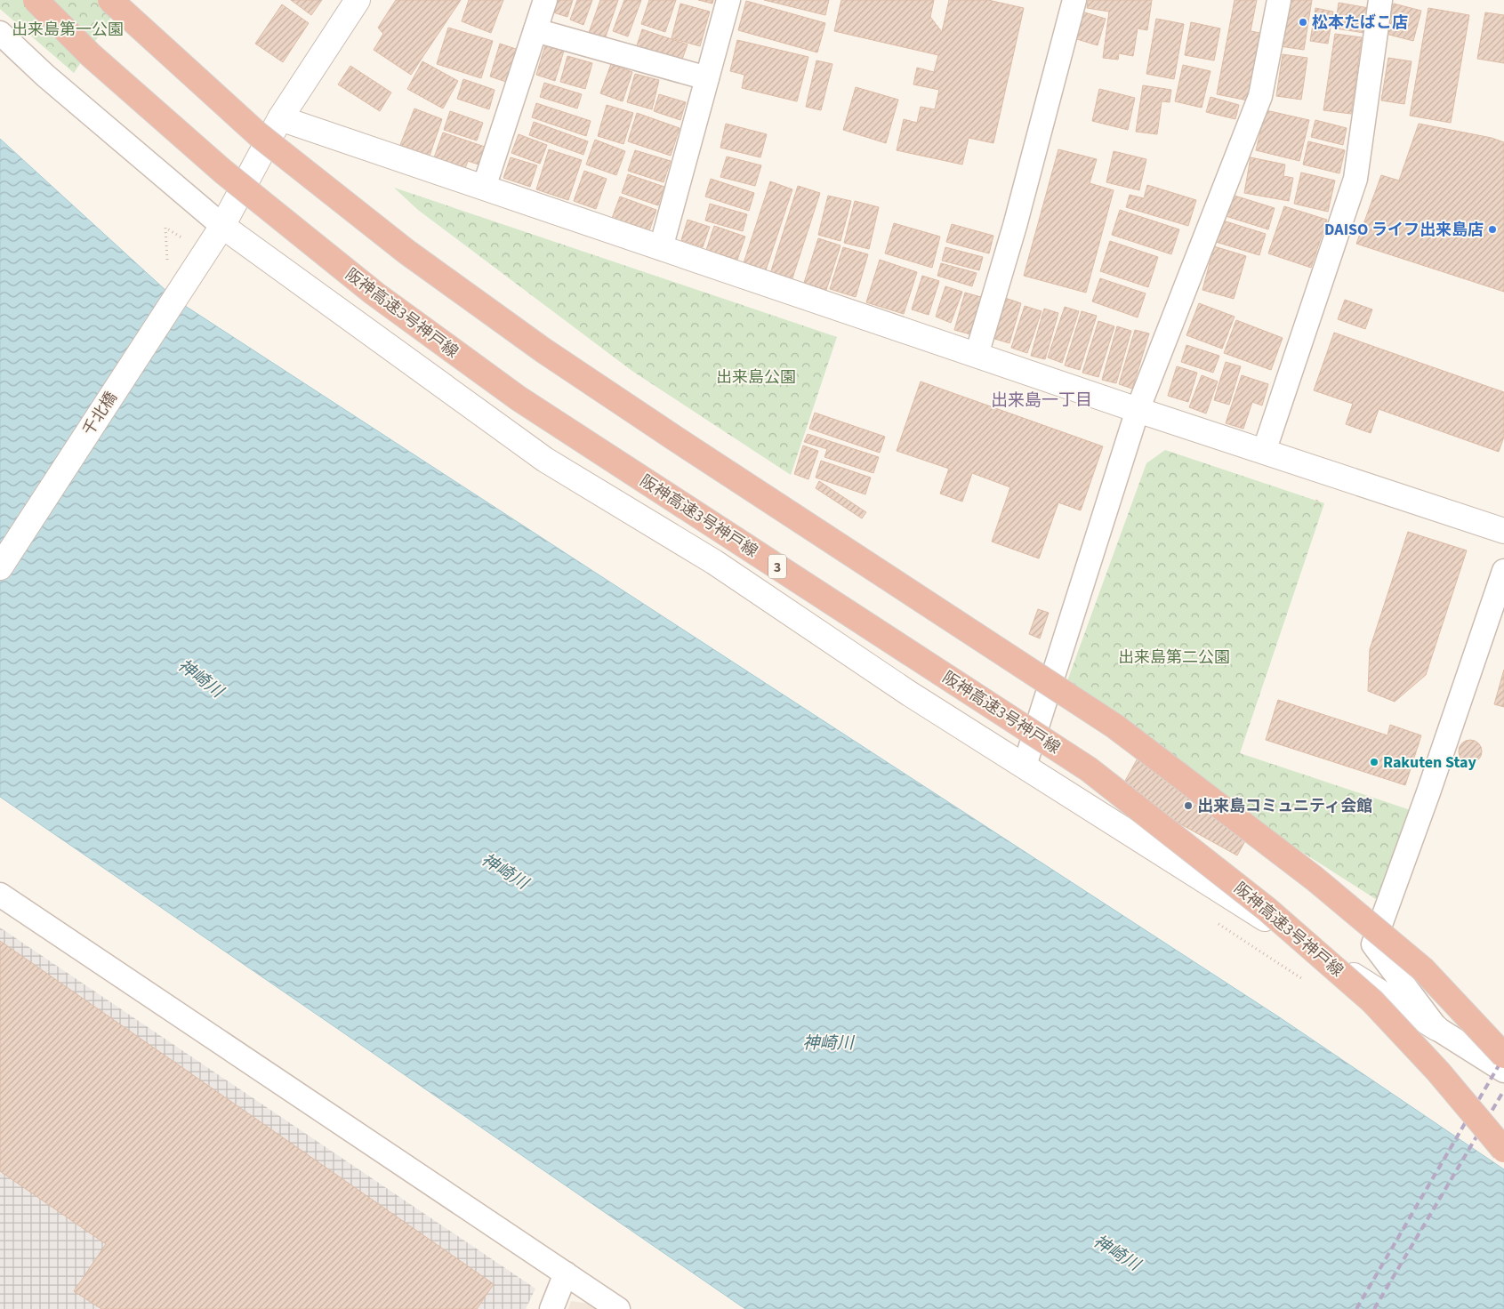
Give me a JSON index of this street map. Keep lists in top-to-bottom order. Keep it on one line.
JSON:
{"streets":{"highway":["阪神高速3号神戸線","3"],"street":["千北橋"]},"districts":["出来島一丁目"],"water":["神崎川"],"parks":["出来島第一公園","出来島公園","出来島第二公園"],"places":["松本たばこ店","DAISO ライフ出来島店","Rakuten Stay","出来島コミュニティ会館"]}
